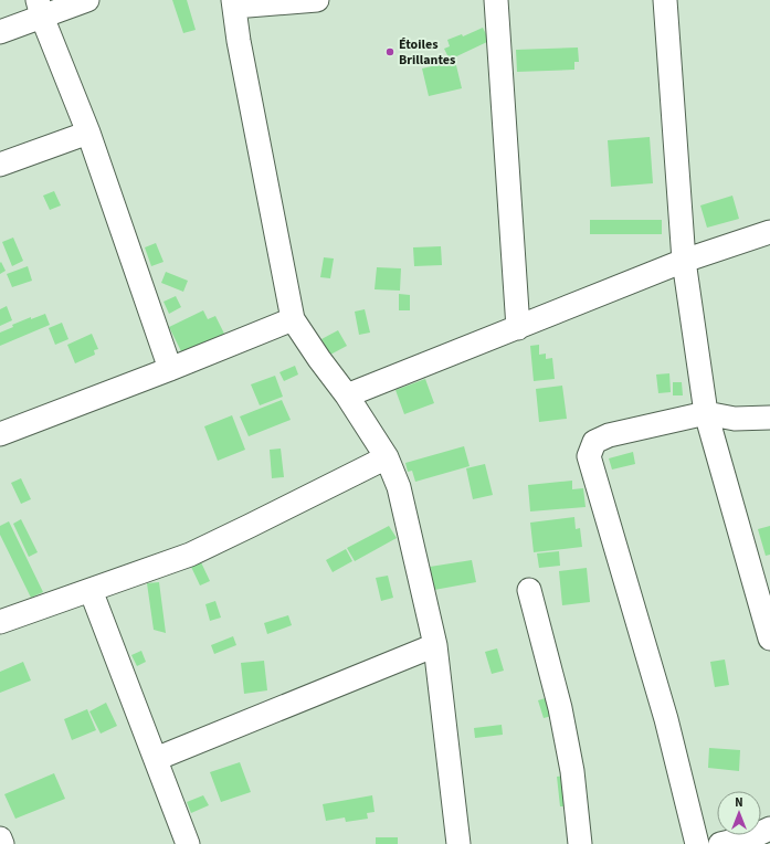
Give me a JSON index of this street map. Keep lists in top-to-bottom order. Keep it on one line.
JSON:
{"places":["Étoiles Brillantes"],"north":"top"}
